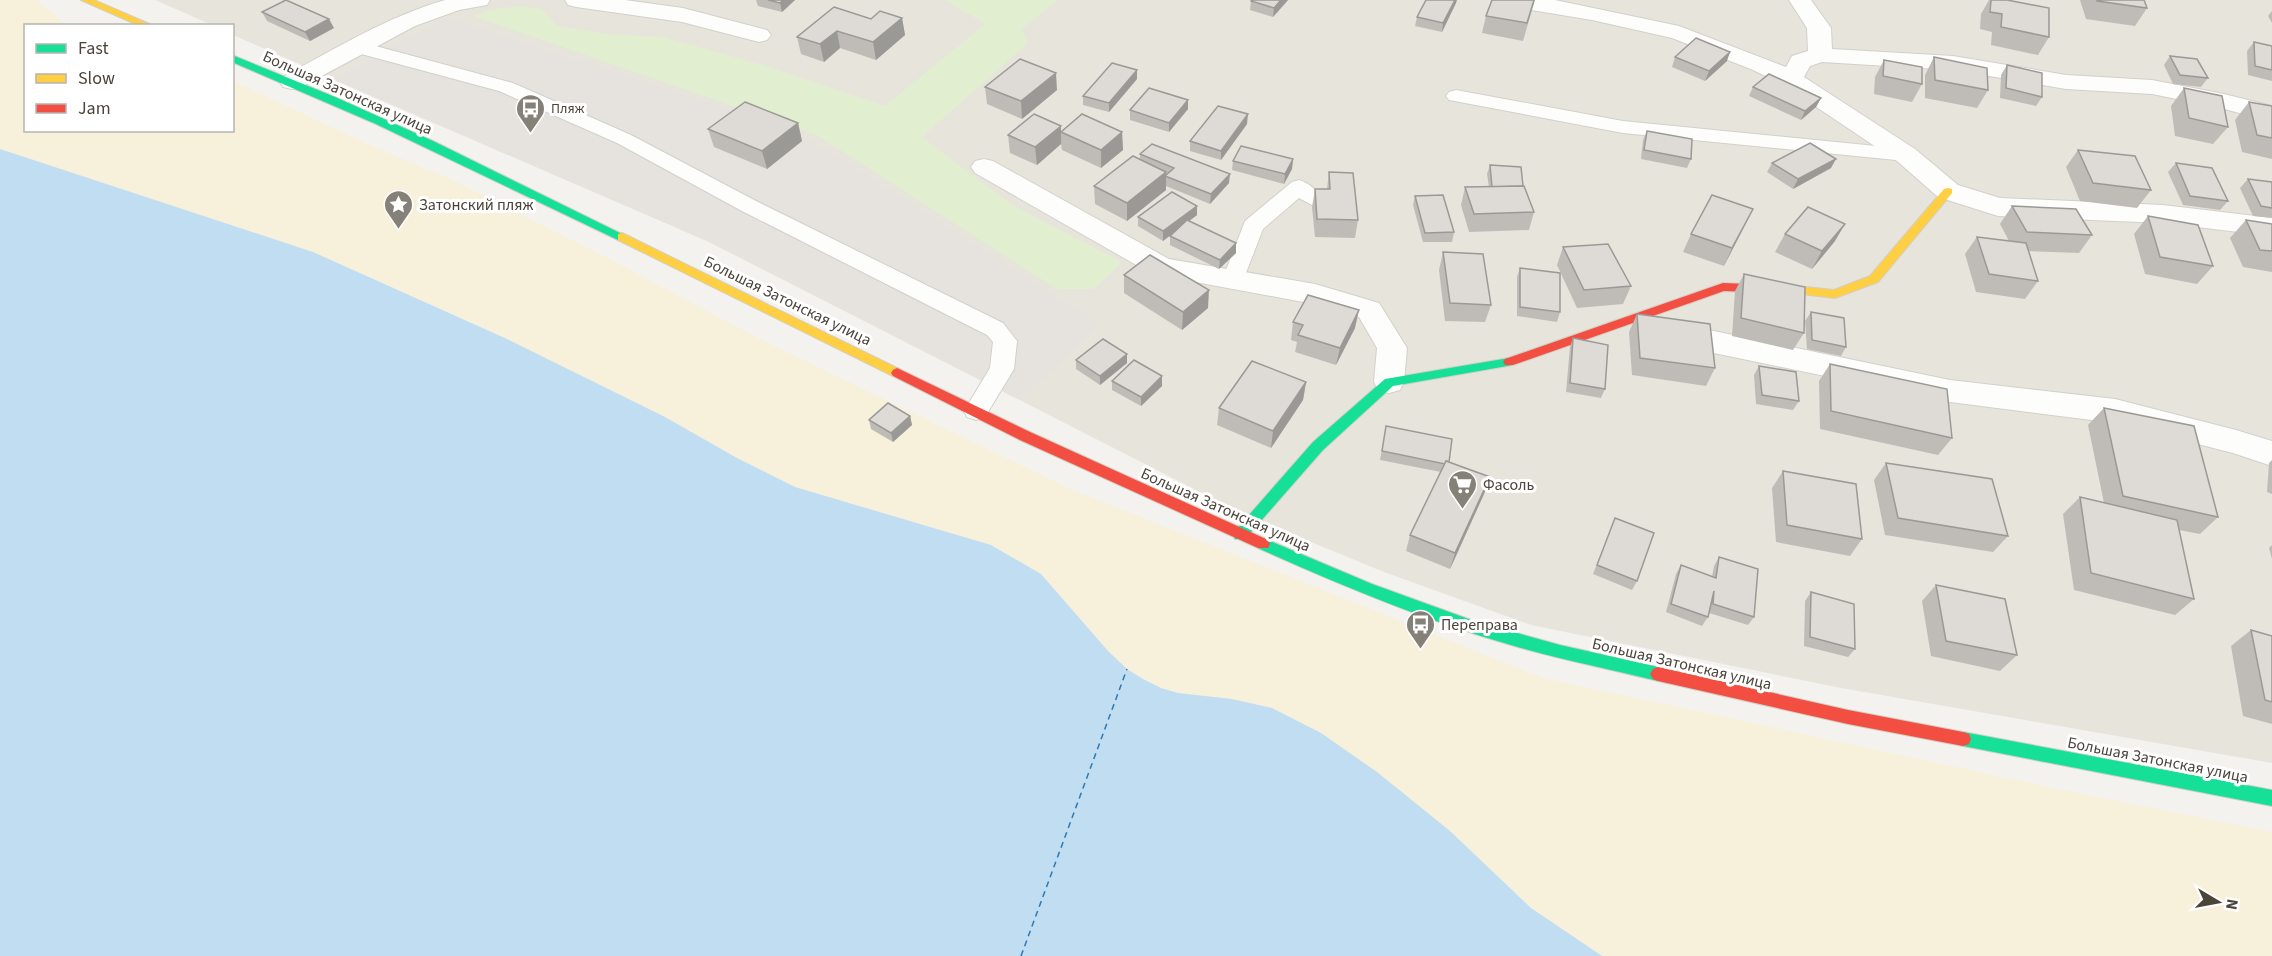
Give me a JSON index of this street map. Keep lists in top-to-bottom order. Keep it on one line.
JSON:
{"streets":{"street":["Большая Затонская улица"]},"places":{"bus stop":["Пляж","Переправа"],"place":["Затонский пляж"],"supermarket":["Фасоль"]},"legend":["Fast","Slow","Jam"],"north":"right"}
